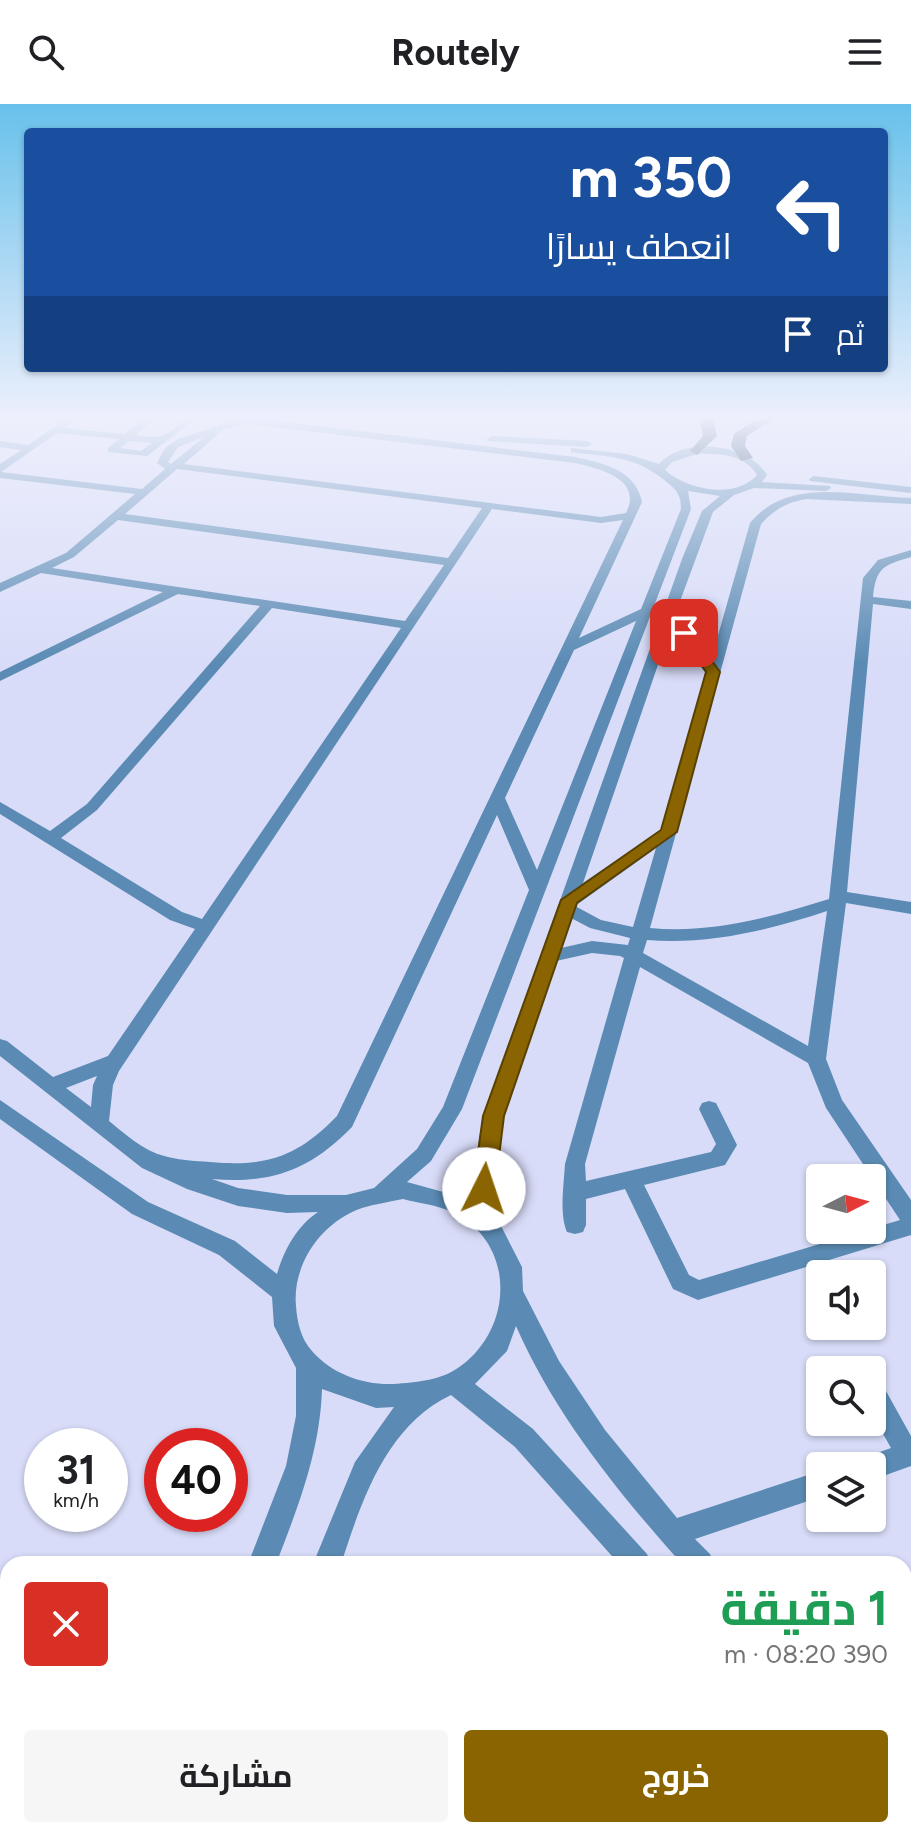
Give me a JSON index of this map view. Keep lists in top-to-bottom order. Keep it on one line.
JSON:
{"north":"right","page":{"header":"Routely","turn":["350 m","انعطف يسارًا"],"then":"ثم","speed":"31 km/h","limit":"40","heading":["1 دقيقة","390 m · 08:20"],"buttons":["خروج","مشاركة"]}}
